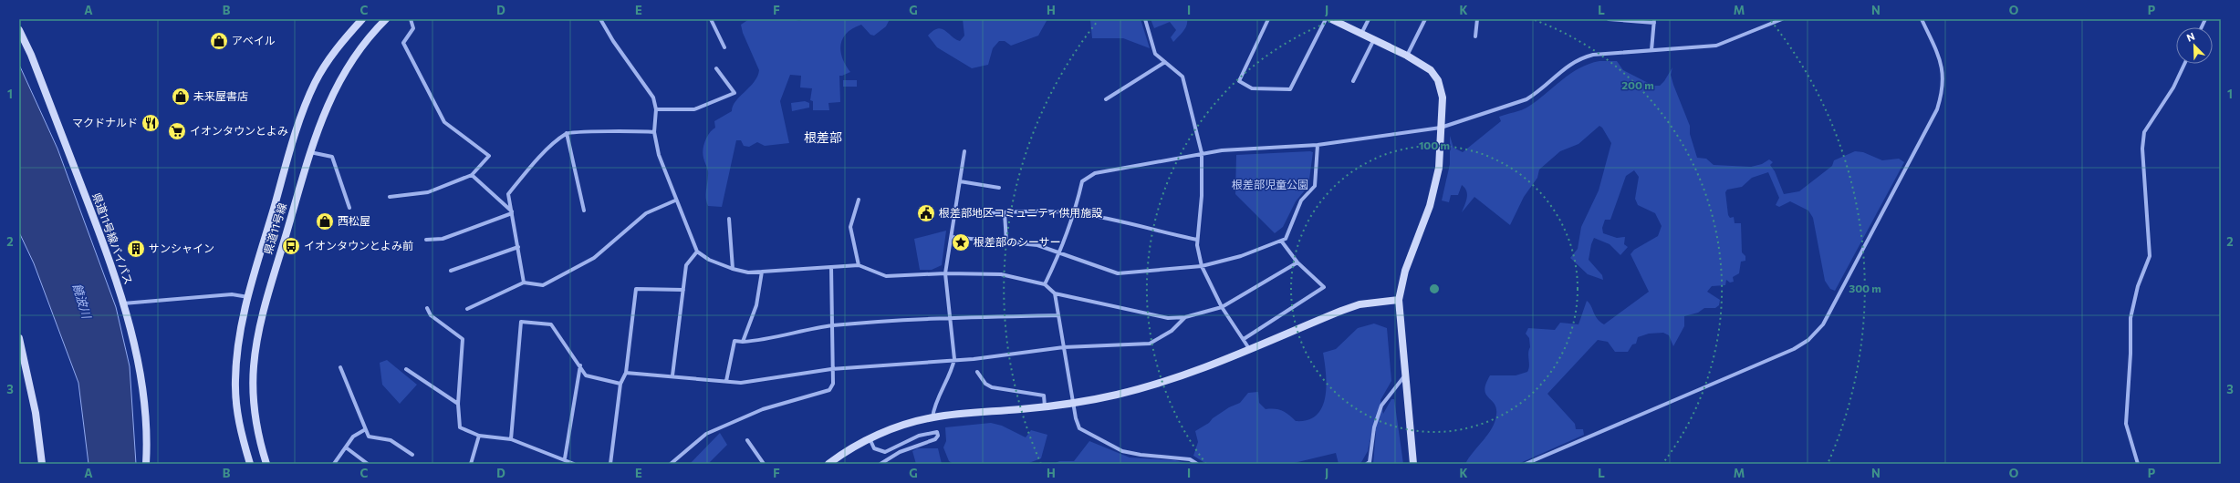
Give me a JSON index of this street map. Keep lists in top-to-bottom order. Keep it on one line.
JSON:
{"streets":{"main road":["県道11号線","県道11号線バイパス"]},"districts":["根差部"],"water":["饒波川"],"parks":["根差部児童公園"],"places":{"shop":["アベイル","未来屋書店","西松屋"],"restaurant":["マクドナルド"],"supermarket":["イオンタウンとよみ"],"public building":["根差部地区コミュニティ供用施設"],"place":["根差部のシーサー"],"bus stop":["イオンタウンとよみ前"],"building":["サンシャイン"]},"north":"top left","grid":{"columns":["A","B","C","D","E","F","G","H","I","J","K","L","M","N","O","P"],"rows":["1","2","3"]},"rings":["200 m","100 m","300 m"]}
